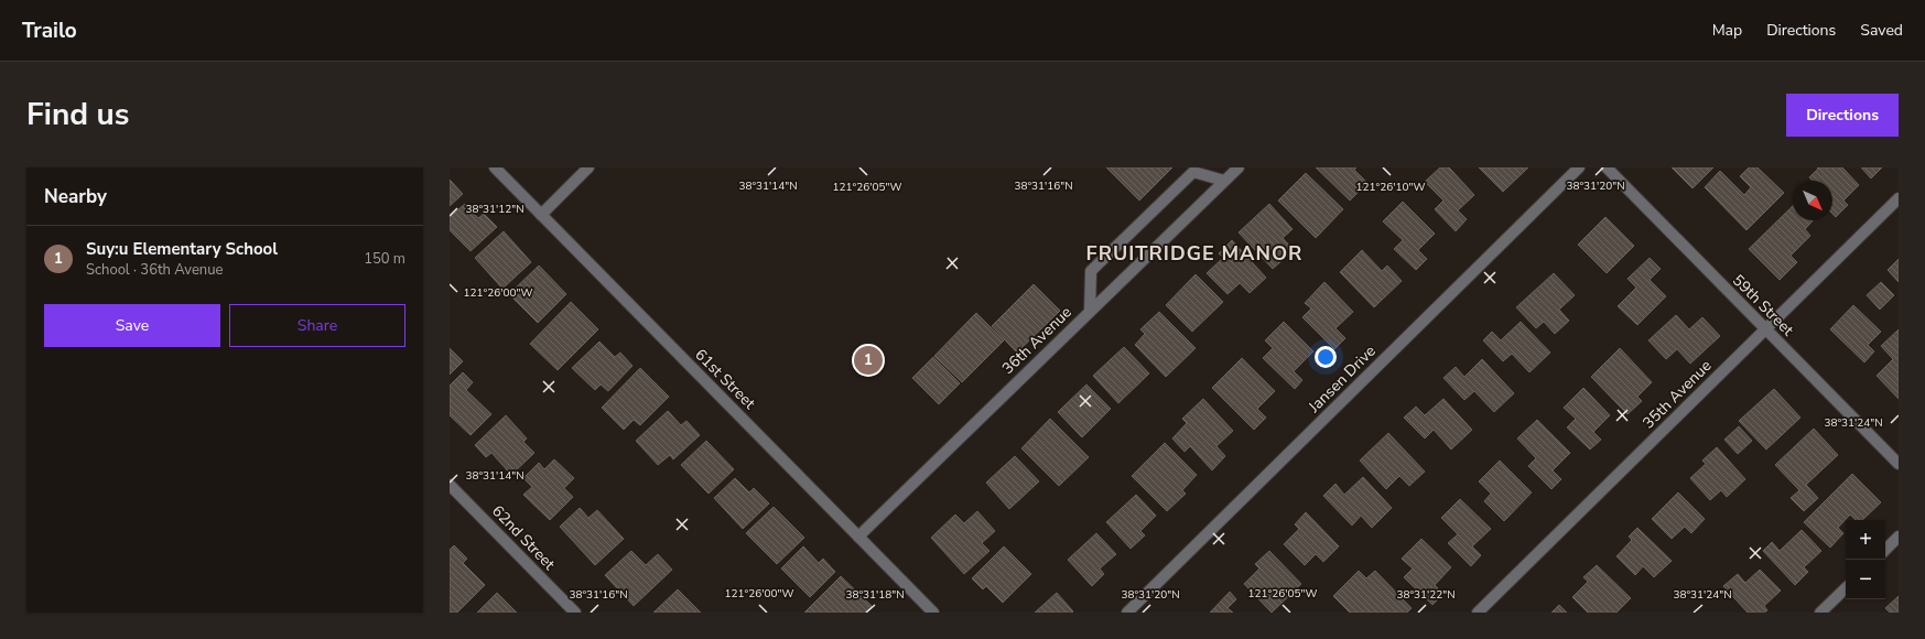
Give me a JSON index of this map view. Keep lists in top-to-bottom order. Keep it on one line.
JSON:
{"streets":{"street":["59th Street","36th Avenue","61st Street","Jansen Drive","35th Avenue","62nd Street"]},"crossings":[["59th Street","35th Avenue"],["36th Avenue","61st Street"]],"districts":["FRUITRIDGE MANOR"],"north":"bottom right","page":{"header":"Trailo","nav":["Map","Directions","Saved"],"title":"Find us","buttons":["Directions",["Save","Share"]],"heading":"Nearby","list":[{"mark":"1","name":"Suy:u Elementary School","note":"School · 36th Avenue","value":"150 m"}],"pins":"1","map_buttons":["+","−"]},"coordinates":["38°31'14\"N","38°31'16\"N","38°31'20\"N","121°26'05\"W","121°26'10\"W","38°31'12\"N","121°26'00\"W","38°31'24\"N","38°31'18\"N","38°31'22\"N"]}
